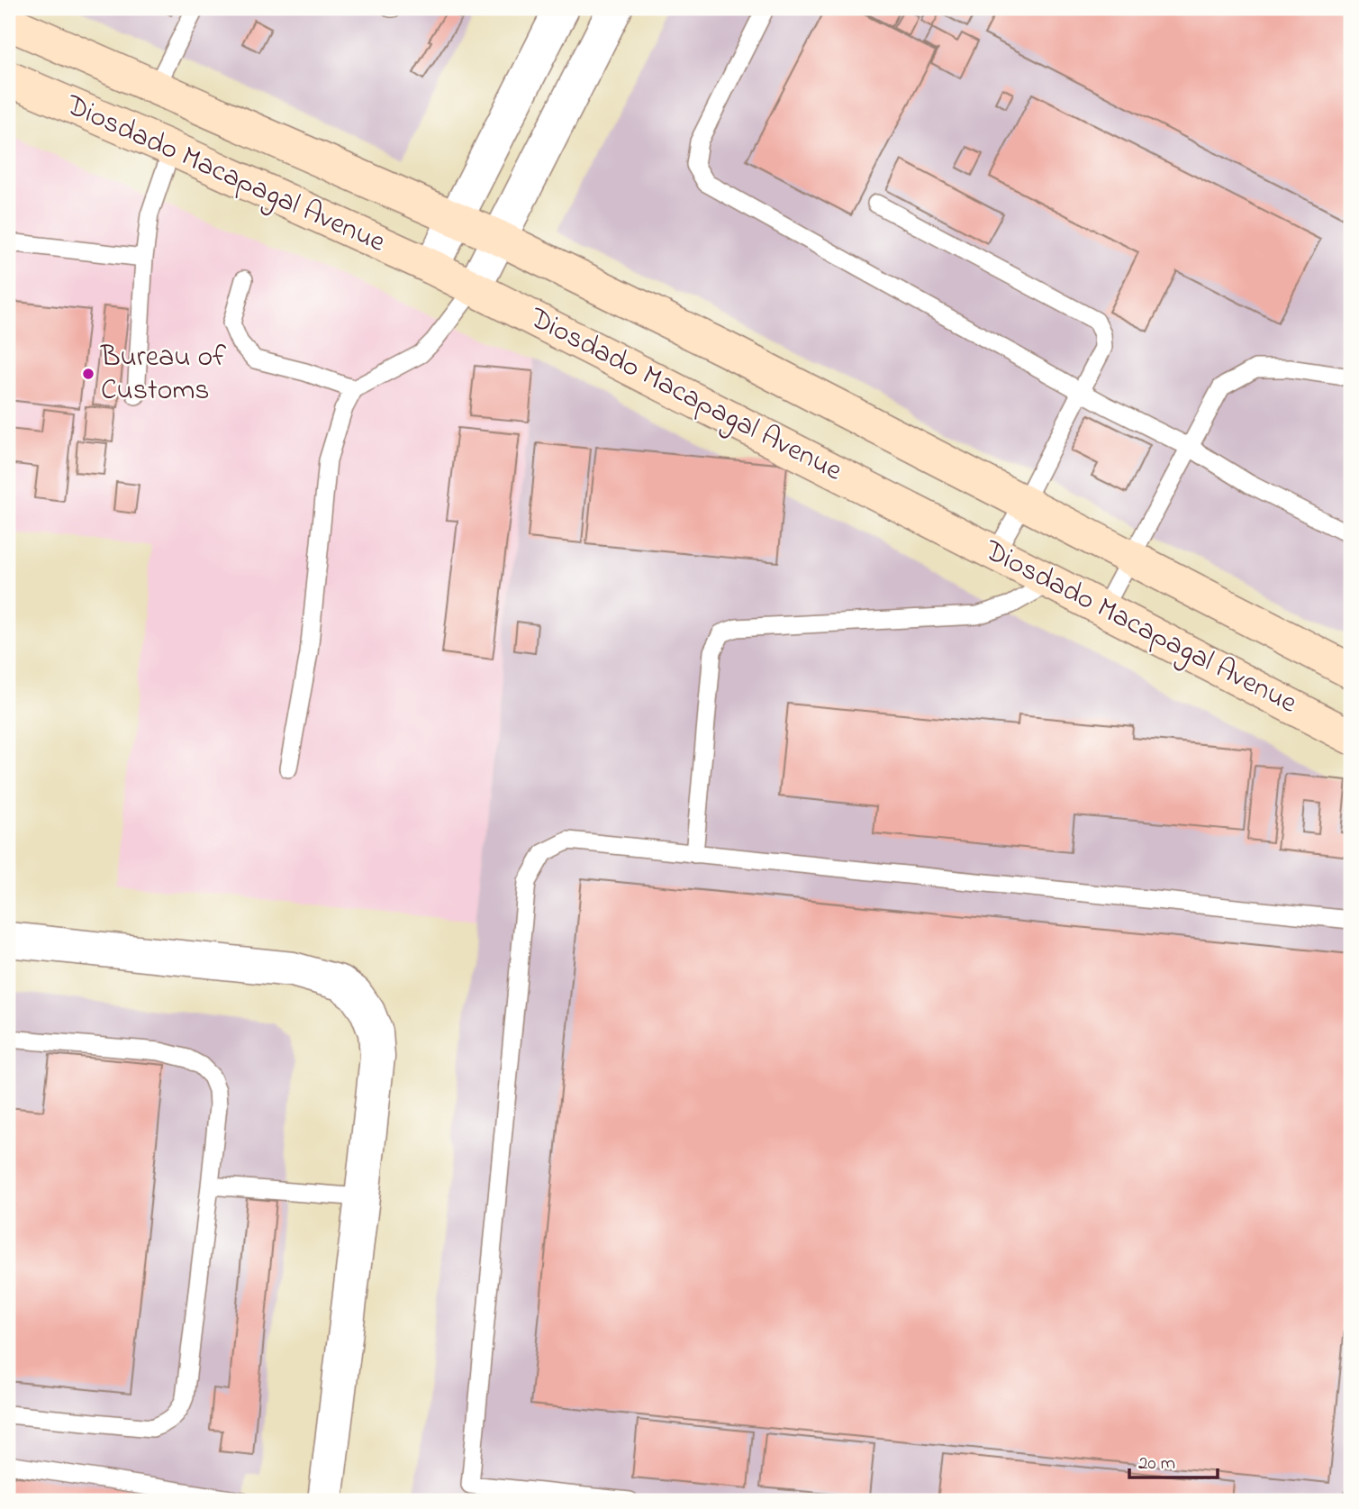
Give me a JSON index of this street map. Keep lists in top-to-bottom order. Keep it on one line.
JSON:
{"streets":{"main road":["Diosdado Macapagal Avenue"]},"places":["Bureau of Customs"],"scale_bar":"20 m"}
